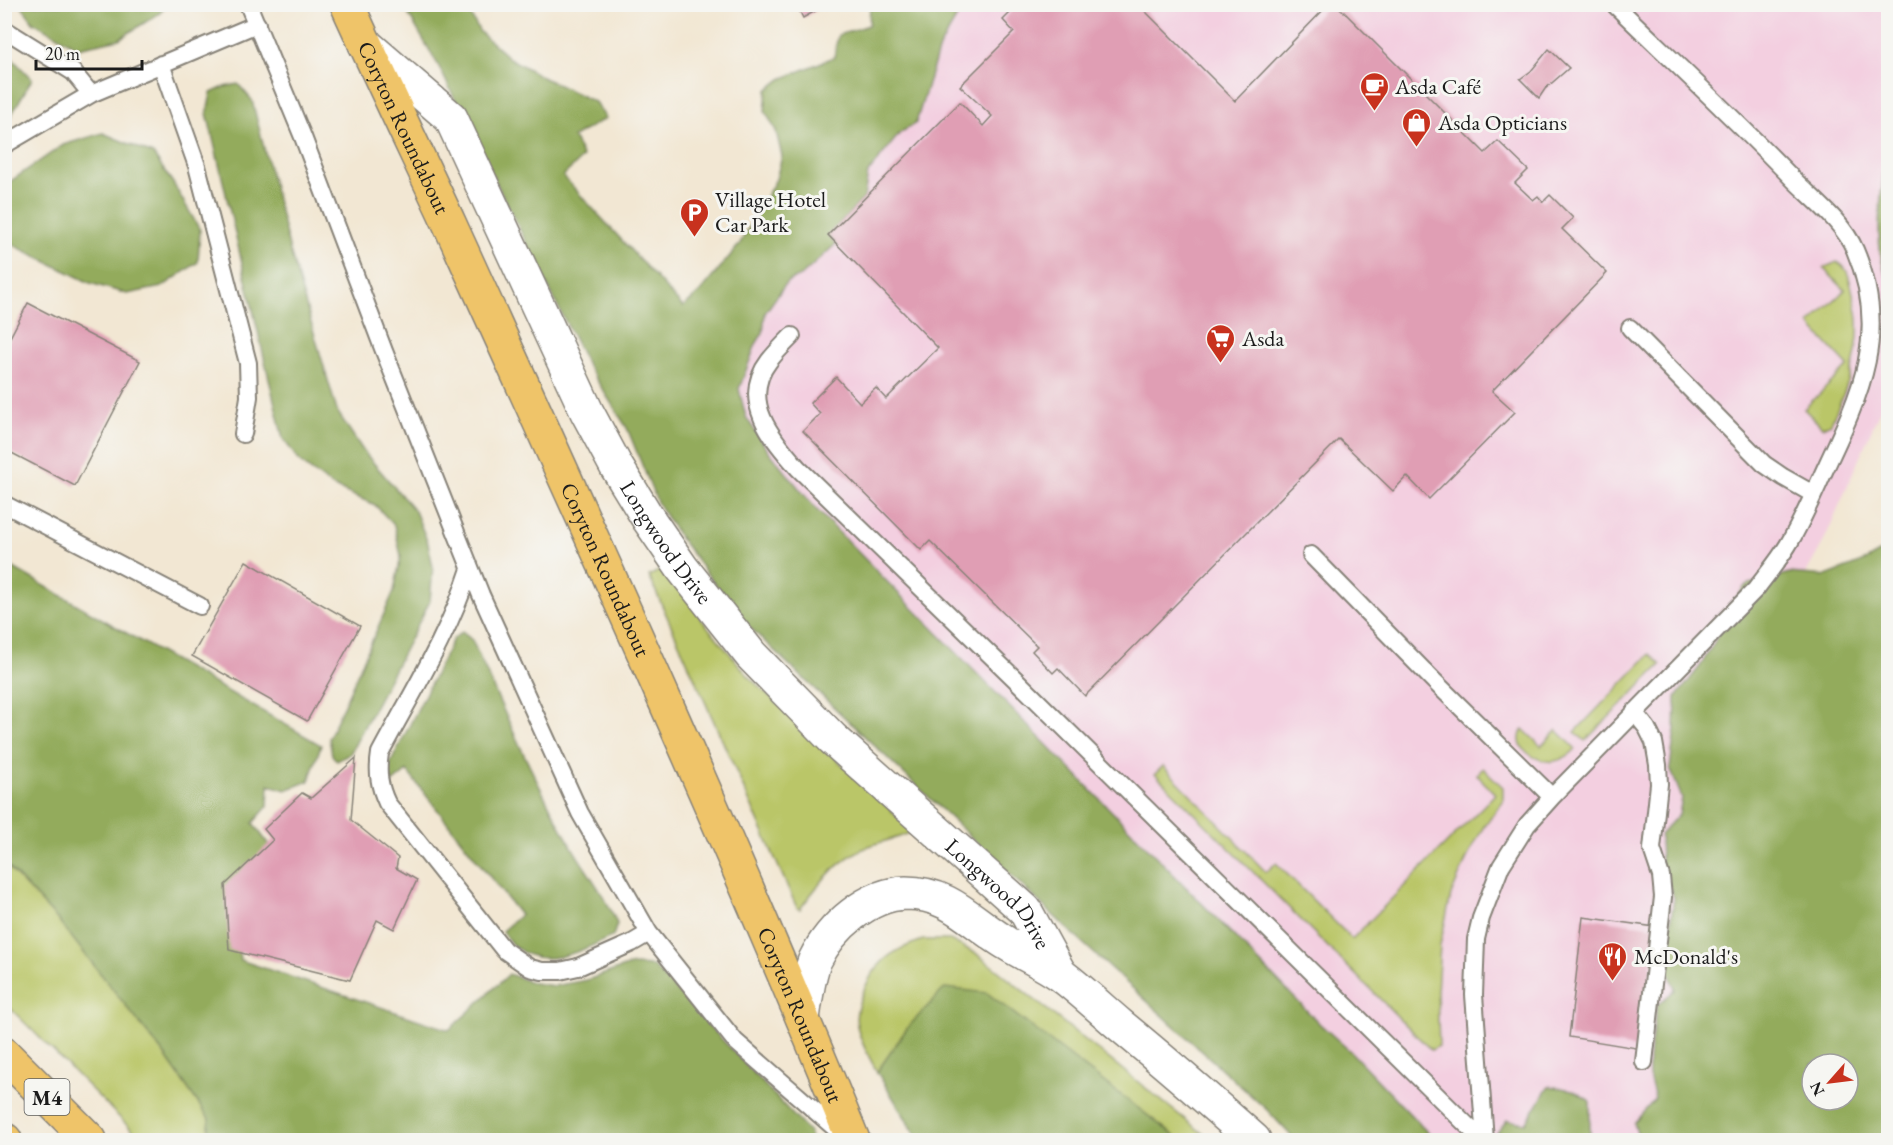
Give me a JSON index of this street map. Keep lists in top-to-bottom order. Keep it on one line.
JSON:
{"streets":{"highway":["Coryton Roundabout","M4"],"street":["Longwood Drive"]},"crossings":[["Coryton Roundabout","Longwood Drive"]],"places":{"cafe":["Asda Café"],"shop":["Asda Opticians"],"parking":["Village Hotel Car Park"],"supermarket":["Asda"],"restaurant":["McDonald's"]},"scale_bar":"20 m","north":"bottom left"}
